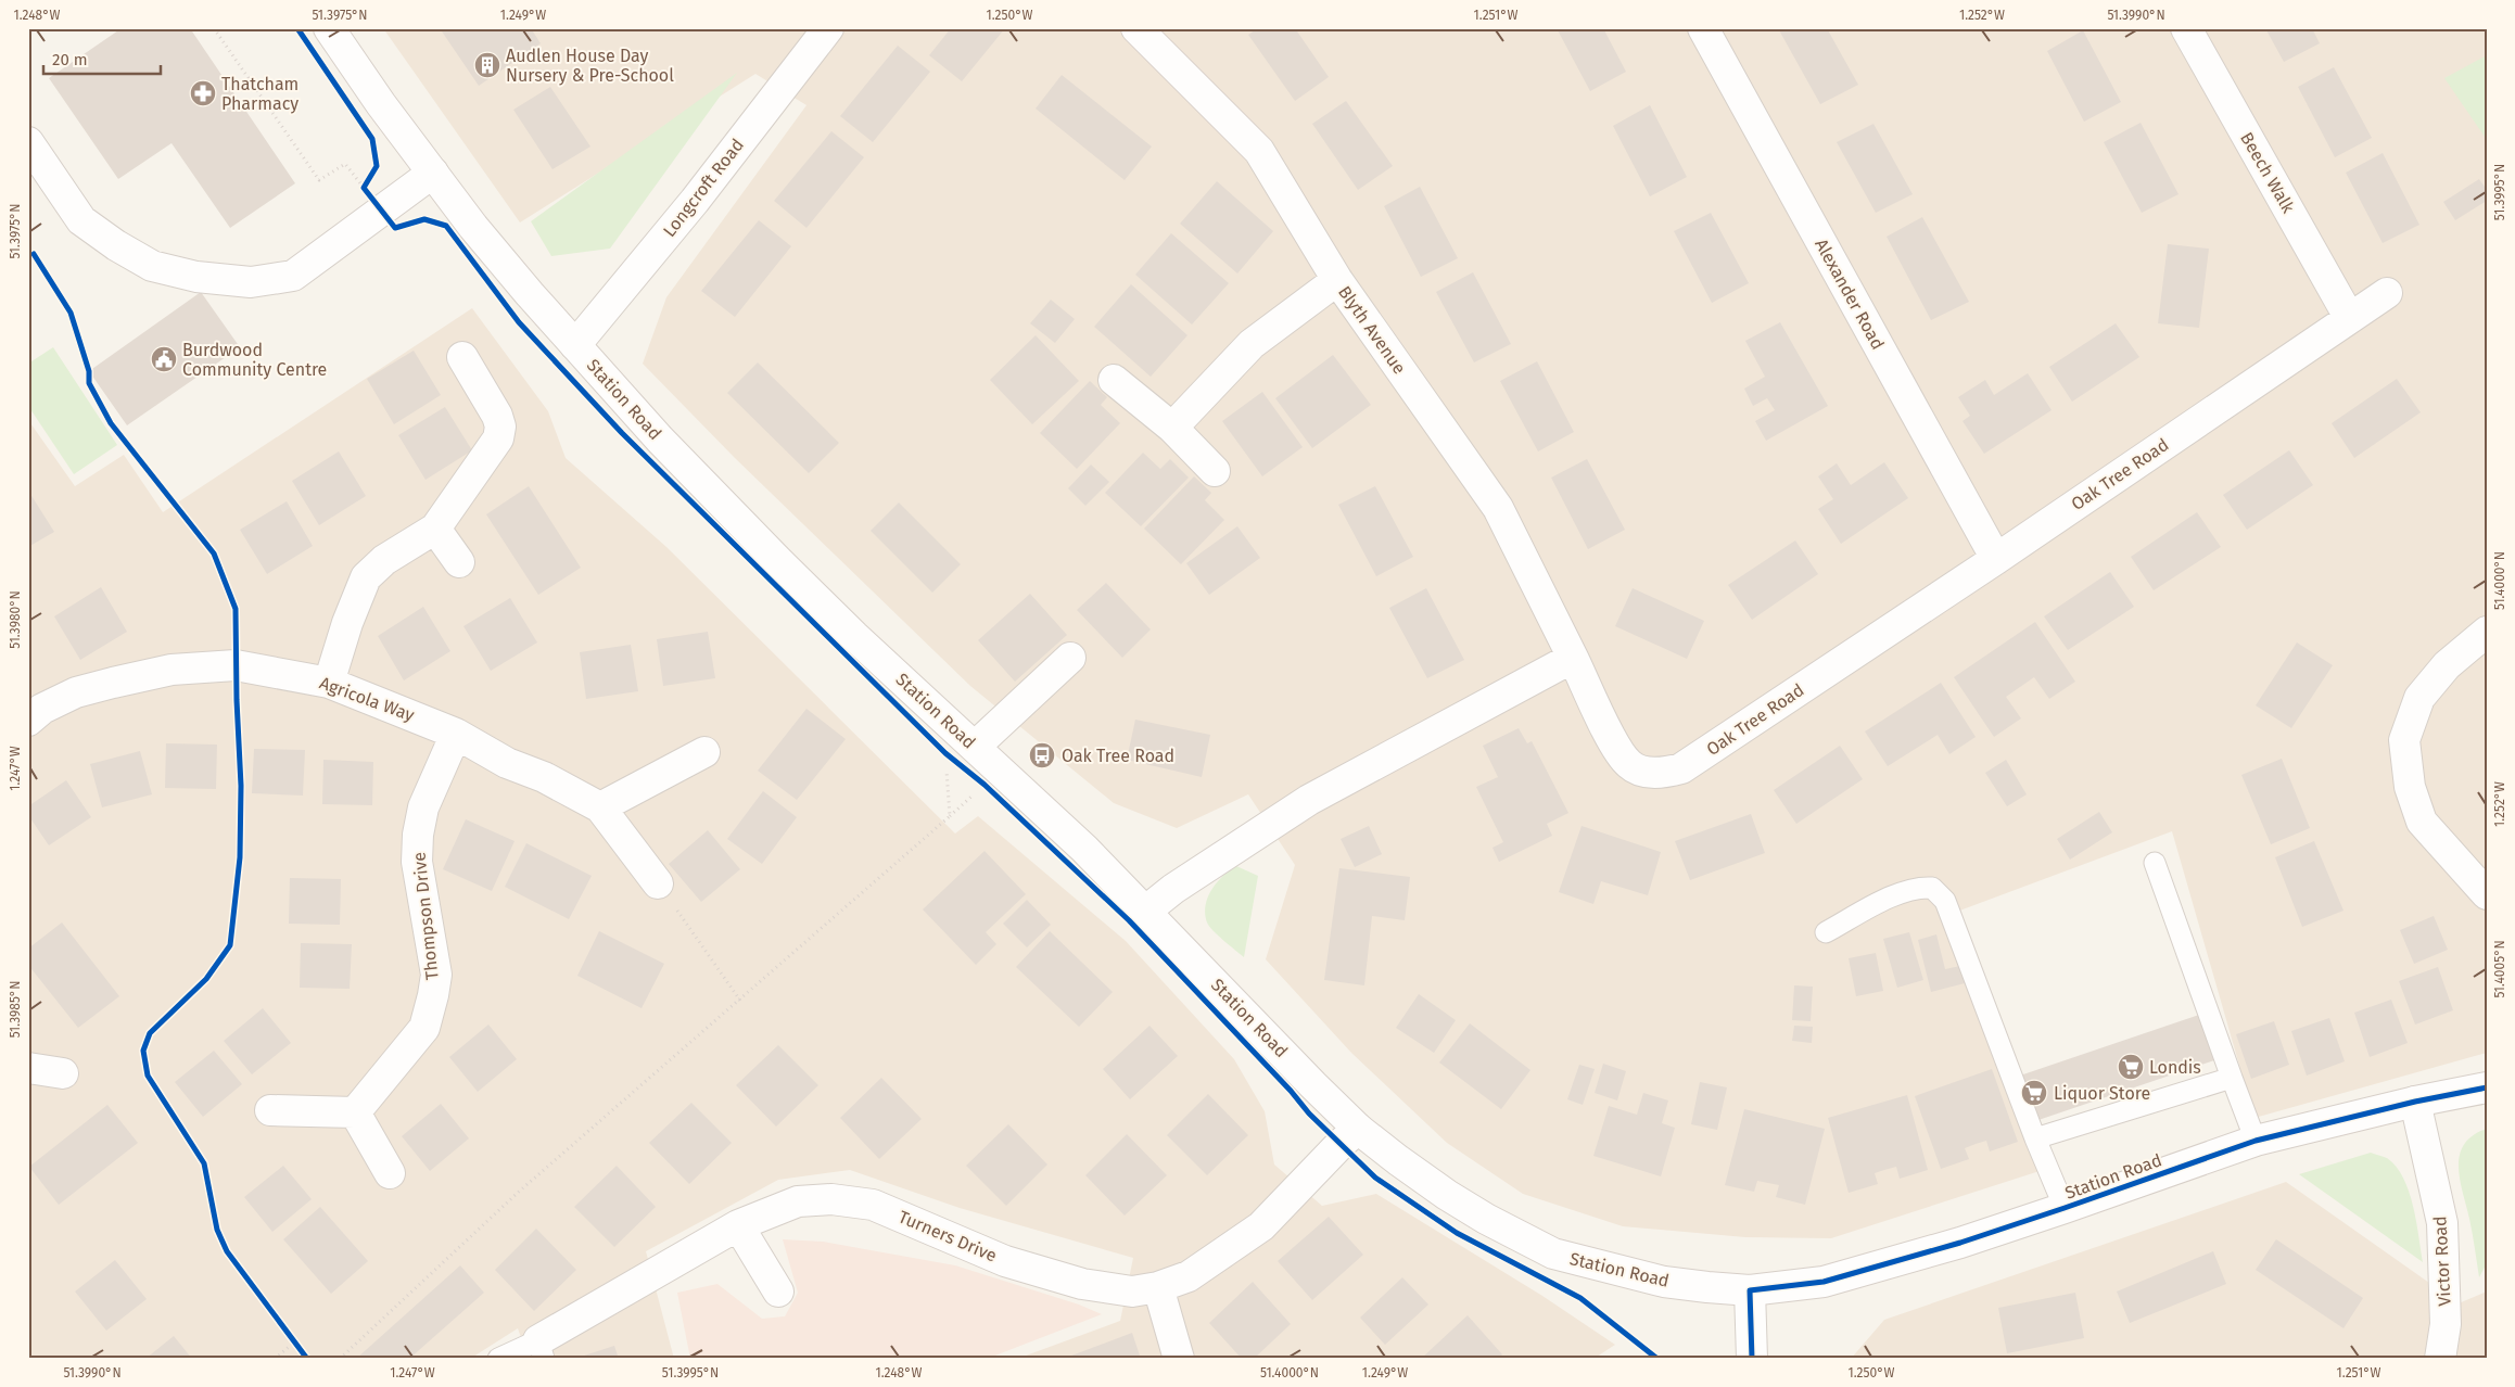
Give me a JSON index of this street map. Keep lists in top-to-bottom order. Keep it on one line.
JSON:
{"streets":{"street":["Beech Walk","Longcroft Road","Alexander Road","Blyth Avenue","Station Road","Oak Tree Road","Agricola Way","Thompson Drive","Turners Drive","Victor Road"]},"crossings":[["Beech Walk","Oak Tree Road"],["Longcroft Road","Station Road"],["Alexander Road","Oak Tree Road"],["Blyth Avenue","Oak Tree Road"],["Station Road","Turners Drive"],["Station Road","Victor Road"],["Agricola Way","Thompson Drive"]],"places":{"building":["Audlen House Day Nursery & Pre-School"],"pharmacy":["Thatcham Pharmacy"],"public building":["Burdwood Community Centre"],"bus stop":["Oak Tree Road"],"supermarket":["Londis","Liquor Store"]},"scale_bar":"20 m","coordinates":["1.248°W","51.3975°N","1.249°W","1.250°W","1.251°W","1.252°W","51.3990°N","51.3995°N","51.4000°N","51.3980°N","1.247°W","51.4005°N","51.3985°N"]}
